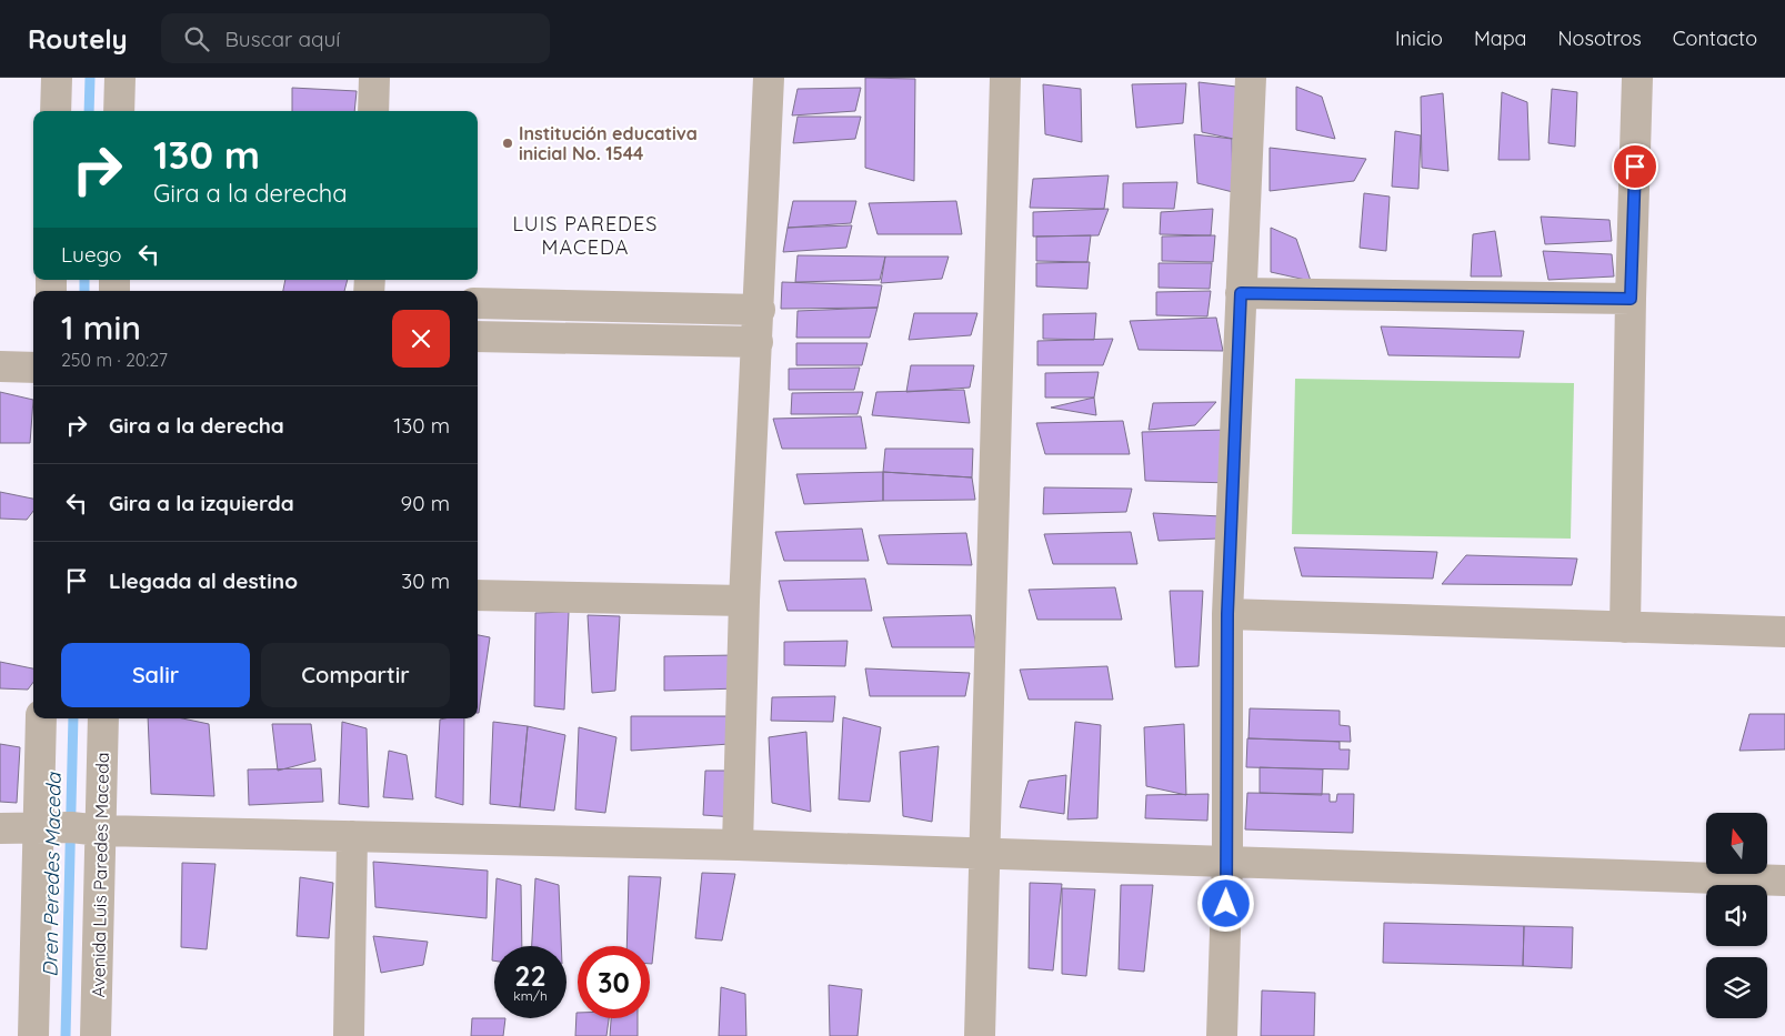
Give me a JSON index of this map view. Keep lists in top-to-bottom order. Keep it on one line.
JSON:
{"streets":{"street":["Avenida Luis Paredes Maceda"]},"districts":["LUIS PAREDES MACEDA"],"water":["Dren Peredes Maceda"],"places":["Institución educativa inicial No. 1544"],"north":"top","page":{"header":"Routely","search":"Buscar aquí","nav":["Inicio","Mapa","Nosotros","Contacto"],"turn":["130 m","Gira a la derecha"],"then":"Luego","heading":["1 min","250 m · 20:27"],"list":[{"name":"Gira a la derecha","value":"130 m"},{"name":"Gira a la izquierda","value":"90 m"},{"name":"Llegada al destino","value":"30 m"}],"buttons":["Salir","Compartir"],"speed":"22 km/h","limit":"30"}}
